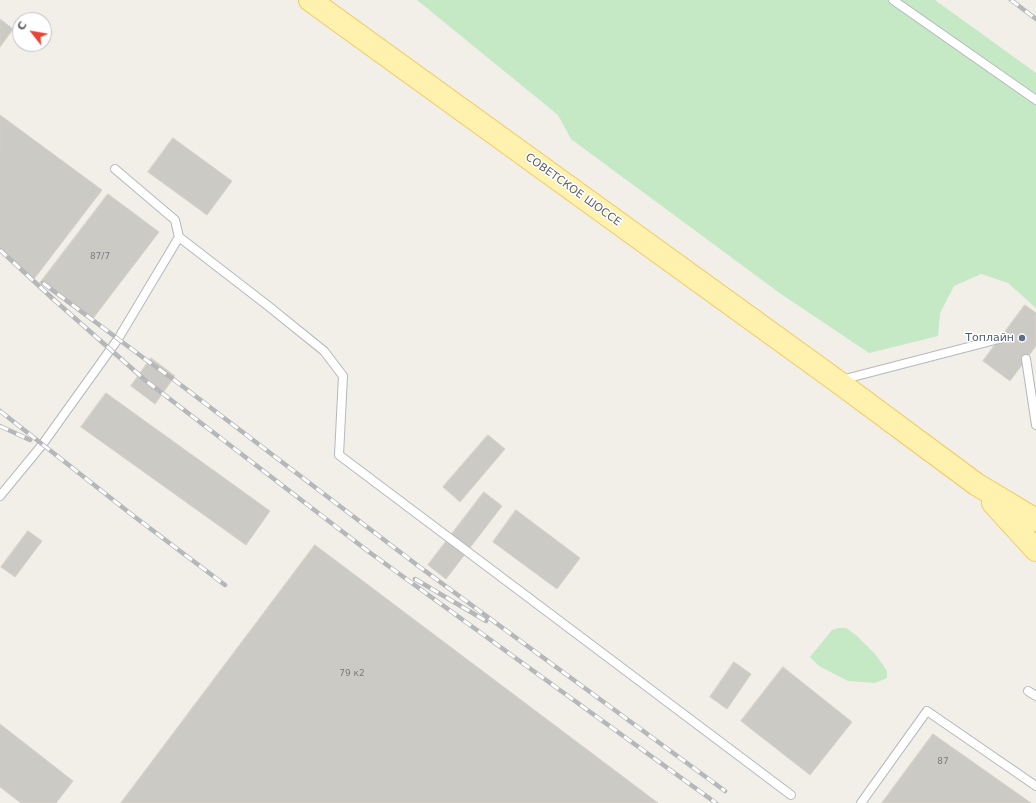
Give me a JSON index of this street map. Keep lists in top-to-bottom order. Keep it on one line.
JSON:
{"streets":{"main road":["СОВЕТСКОЕ ШОССЕ"]},"places":["Топлайн"],"house_numbers":["87/7","79 к2","87"],"north":"top left"}
